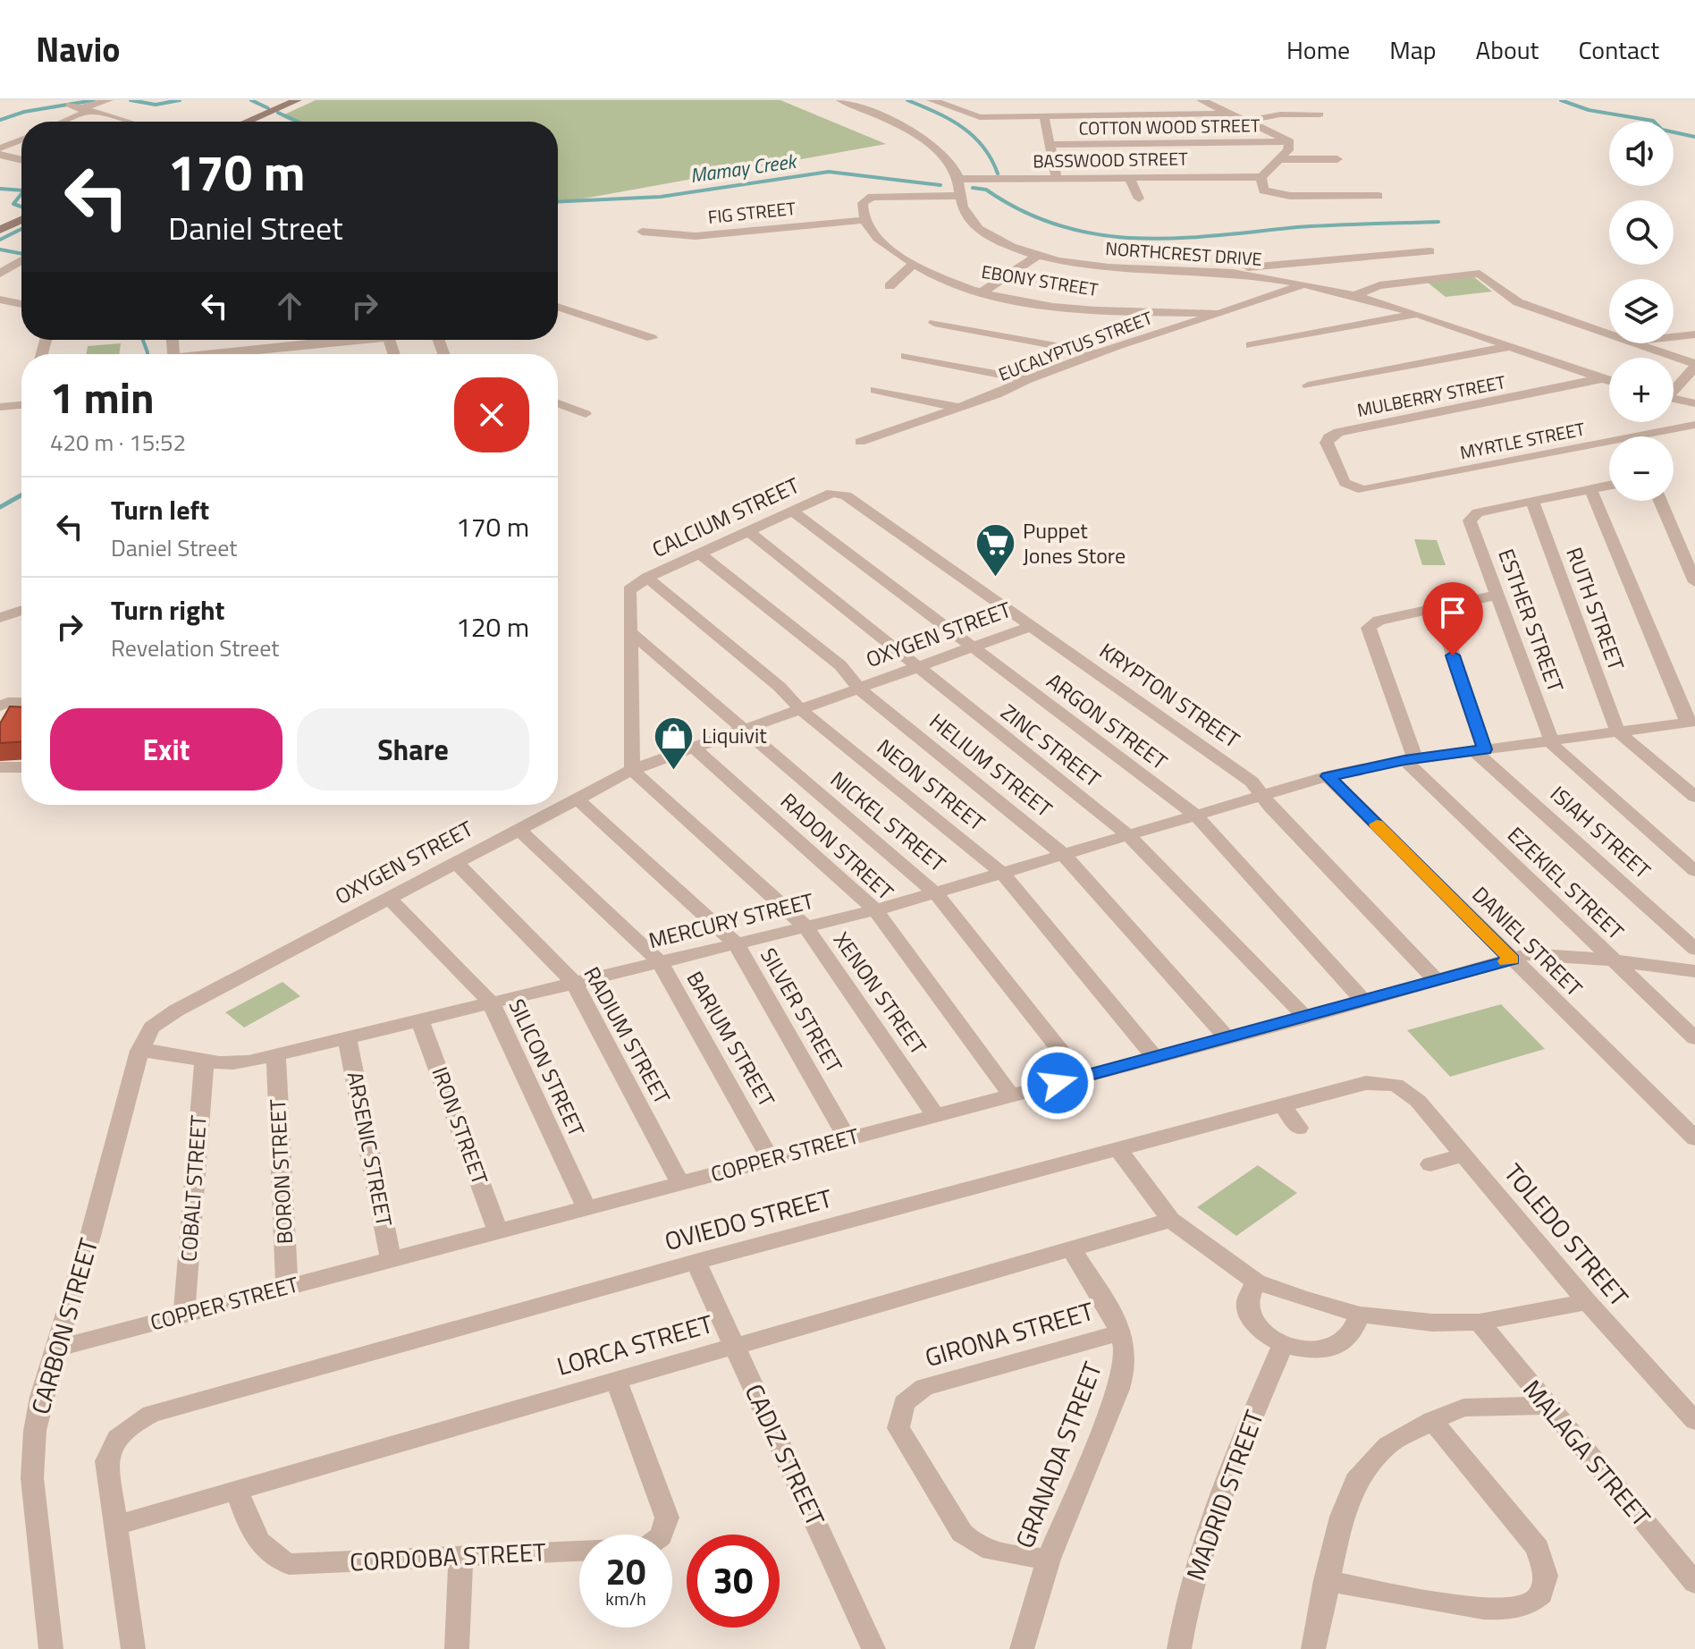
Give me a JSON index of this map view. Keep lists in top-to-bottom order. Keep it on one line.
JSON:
{"streets":{"street":["COTTON WOOD STREET","BASSWOOD STREET","FIG STREET","NORTHCREST DRIVE","EBONY STREET","EUCALYPTUS STREET","MULBERRY STREET","MYRTLE STREET","CALCIUM STREET","RUTH STREET","ESTHER STREET","OXYGEN STREET","KRYPTON STREET","ARGON STREET","ZINC STREET","HELIUM STREET","NEON STREET","NICKEL STREET","ISIAH STREET","RADON STREET","EZEKIEL STREET","MERCURY STREET","DANIEL STREET","XENON STREET","SILVER STREET","RADIUM STREET","BARIUM STREET","SILICON STREET","IRON STREET","ARSENIC STREET","COPPER STREET","BORON STREET","COBALT STREET","OVIEDO STREET","TOLEDO STREET","CARBON STREET","GIRONA STREET","LORCA STREET","MALAGA STREET","CADIZ STREET","GRANADA STREET","MADRID STREET","CORDOBA STREET"]},"crossings":[["BASSWOOD STREET","NORTHCREST DRIVE"],["FIG STREET","EBONY STREET"],["NORTHCREST DRIVE","EUCALYPTUS STREET"],["NORTHCREST DRIVE","MULBERRY STREET"],["EBONY STREET","EUCALYPTUS STREET"],["MULBERRY STREET","MYRTLE STREET"],["CALCIUM STREET","KRYPTON STREET"],["CALCIUM STREET","ARGON STREET"],["CALCIUM STREET","ZINC STREET"],["CALCIUM STREET","HELIUM STREET"],["CALCIUM STREET","NEON STREET"],["RUTH STREET","ESTHER STREET"],["RUTH STREET","MERCURY STREET"],["ESTHER STREET","MERCURY STREET"],["OXYGEN STREET","KRYPTON STREET"],["OXYGEN STREET","ARGON STREET"],["OXYGEN STREET","ZINC STREET"],["OXYGEN STREET","HELIUM STREET"],["OXYGEN STREET","NEON STREET"],["OXYGEN STREET","NICKEL STREET"],["OXYGEN STREET","RADON STREET"],["OXYGEN STREET","MERCURY STREET"],["OXYGEN STREET","XENON STREET"],["OXYGEN STREET","SILVER STREET"],["OXYGEN STREET","RADIUM STREET"],["OXYGEN STREET","BARIUM STREET"],["OXYGEN STREET","SILICON STREET"],["OXYGEN STREET","CARBON STREET"],["KRYPTON STREET","MERCURY STREET"],["KRYPTON STREET","COPPER STREET"],["ARGON STREET","MERCURY STREET"],["ARGON STREET","COPPER STREET"],["ZINC STREET","MERCURY STREET"],["ZINC STREET","COPPER STREET"],["HELIUM STREET","MERCURY STREET"],["HELIUM STREET","COPPER STREET"],["NEON STREET","MERCURY STREET"],["NEON STREET","COPPER STREET"],["NICKEL STREET","MERCURY STREET"],["NICKEL STREET","COPPER STREET"],["ISIAH STREET","MERCURY STREET"],["RADON STREET","MERCURY STREET"],["RADON STREET","COPPER STREET"],["EZEKIEL STREET","MERCURY STREET"],["EZEKIEL STREET","COPPER STREET"],["MERCURY STREET","DANIEL STREET"],["MERCURY STREET","XENON STREET"],["MERCURY STREET","SILVER STREET"],["MERCURY STREET","RADIUM STREET"],["MERCURY STREET","BARIUM STREET"],["MERCURY STREET","SILICON STREET"],["MERCURY STREET","IRON STREET"],["MERCURY STREET","ARSENIC STREET"],["MERCURY STREET","BORON STREET"],["MERCURY STREET","COBALT STREET"],["MERCURY STREET","CARBON STREET"],["DANIEL STREET","COPPER STREET"],["XENON STREET","COPPER STREET"],["SILVER STREET","COPPER STREET"],["RADIUM STREET","COPPER STREET"],["BARIUM STREET","COPPER STREET"],["SILICON STREET","COPPER STREET"],["IRON STREET","COPPER STREET"],["ARSENIC STREET","COPPER STREET"],["COPPER STREET","BORON STREET"],["COPPER STREET","COBALT STREET"],["COPPER STREET","CARBON STREET"],["OVIEDO STREET","TOLEDO STREET"],["OVIEDO STREET","LORCA STREET"],["OVIEDO STREET","CADIZ STREET"],["GIRONA STREET","GRANADA STREET"],["LORCA STREET","CADIZ STREET"],["LORCA STREET","GRANADA STREET"],["LORCA STREET","CORDOBA STREET"]],"water":["Mamay Creek"],"places":{"supermarket":["Puppet Jones Store"],"shop":["Liquivit"]},"page":{"header":"Navio","nav":["Home","Map","About","Contact"],"map_buttons":["+","−"],"turn":["170 m","Daniel Street"],"heading":["1 min","420 m · 15:52"],"list":[{"name":"Turn left","note":"Daniel Street","value":"170 m"},{"name":"Turn right","note":"Revelation Street","value":"120 m"}],"buttons":["Exit","Share"],"speed":"20 km/h","limit":"30"}}
